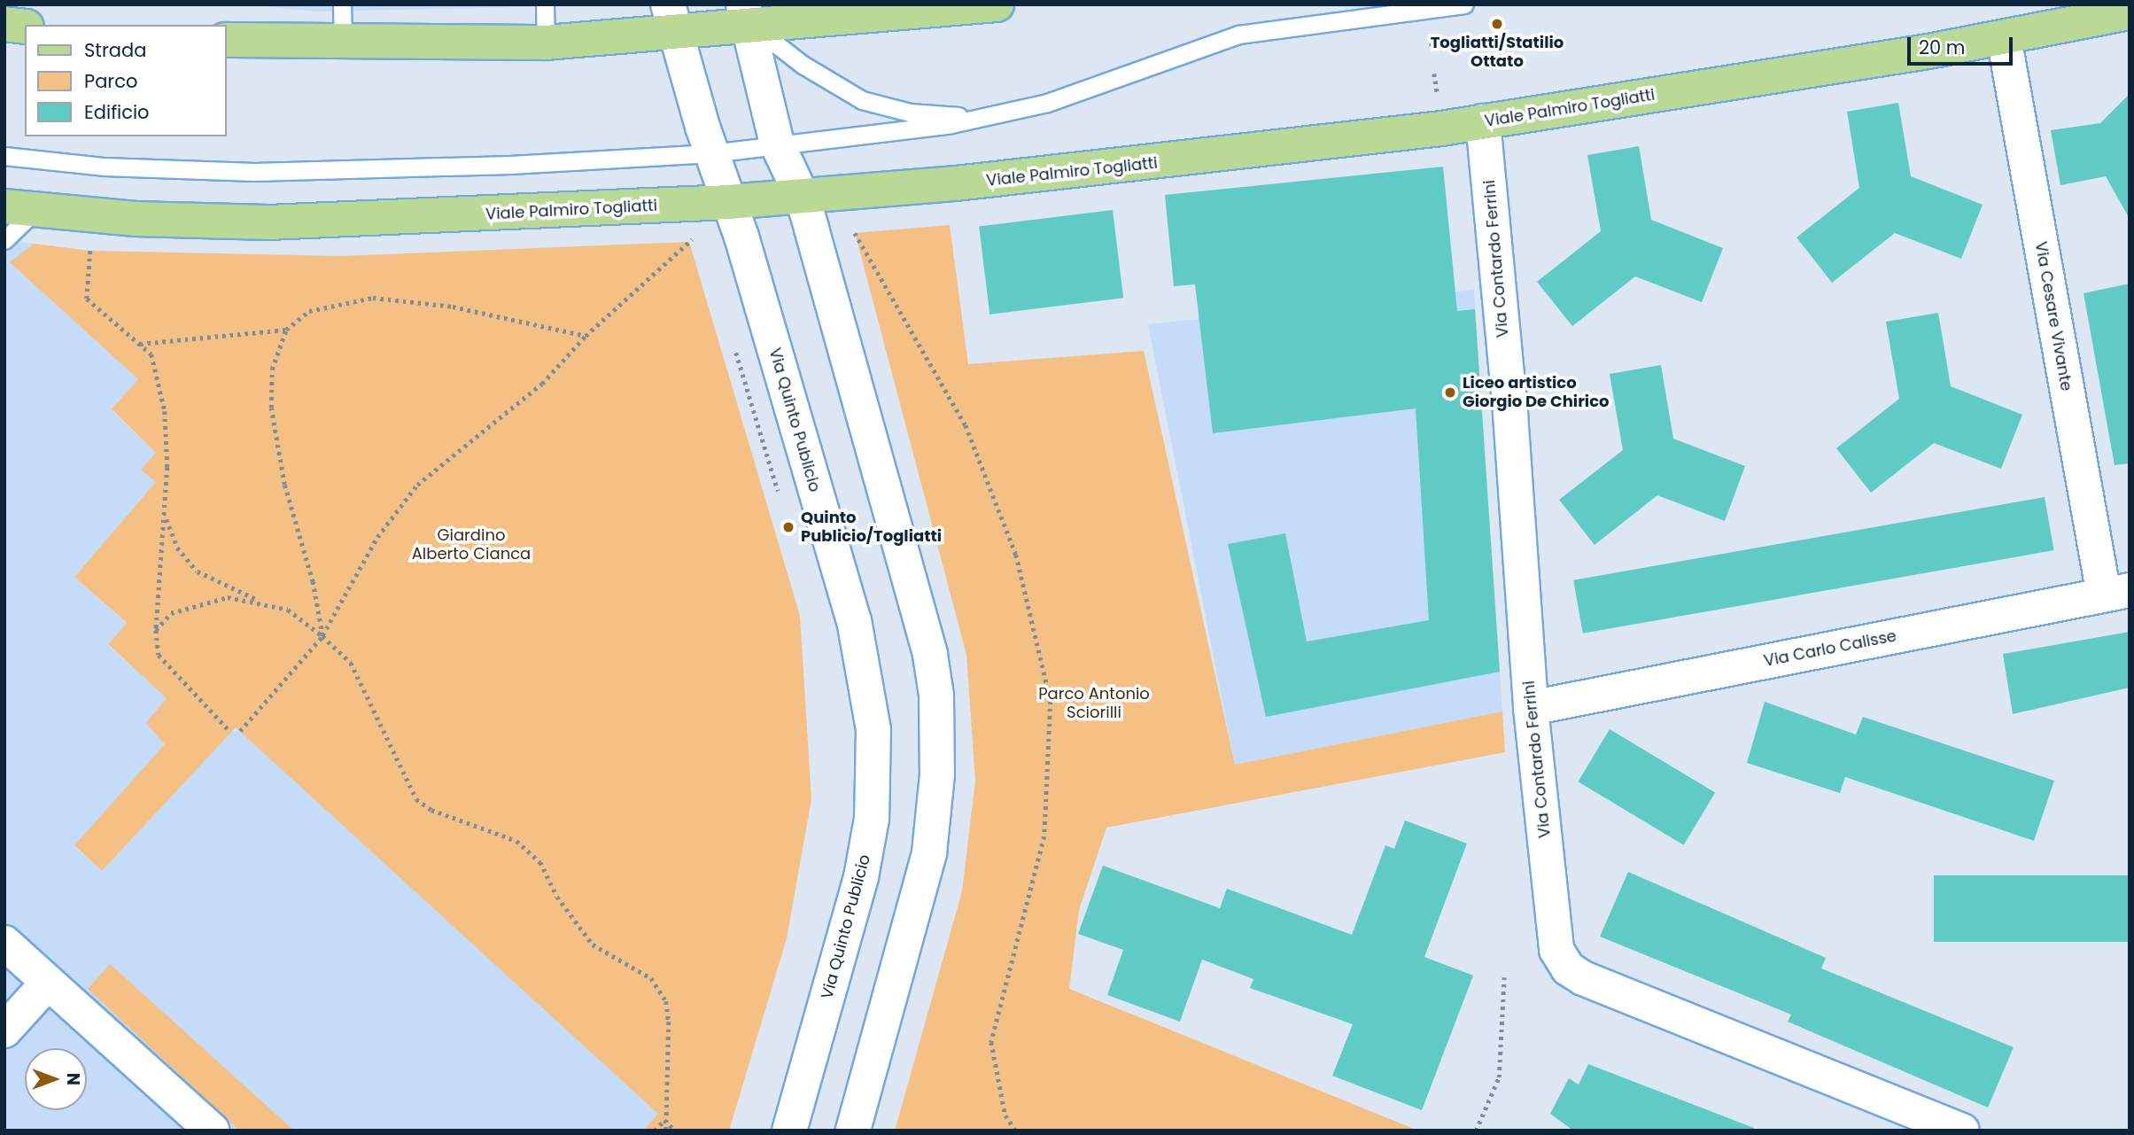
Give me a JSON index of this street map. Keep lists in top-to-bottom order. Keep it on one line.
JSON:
{"streets":{"main road":["Viale Palmiro Togliatti"],"street":["Via Contardo Ferrini","Via Cesare Vivante","Via Quinto Publicio","Via Carlo Calisse"]},"crossings":[["Viale Palmiro Togliatti","Via Contardo Ferrini"],["Viale Palmiro Togliatti","Via Cesare Vivante"],["Viale Palmiro Togliatti","Via Quinto Publicio"],["Via Contardo Ferrini","Via Carlo Calisse"],["Via Cesare Vivante","Via Carlo Calisse"]],"parks":["Giardino Alberto Cianca","Parco Antonio Sciorilli"],"places":["Togliatti/Statilio Ottato","Liceo artistico Giorgio De Chirico","Quinto Publicio/Togliatti"],"legend":["Strada","Parco","Edificio"],"scale_bar":"20 m","north":"right"}
